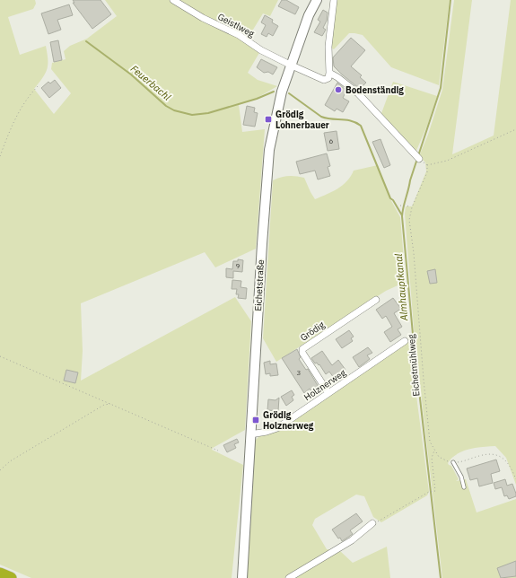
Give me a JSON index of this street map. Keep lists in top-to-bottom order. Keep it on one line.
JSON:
{"streets":{"main road":["Eichetstraße"],"street":["Geistlweg","Grödig","Holznerweg"],"path":["Eichetmühlweg"]},"crossings":[["Geistlweg","Eichetstraße"],["Eichetstraße","Holznerweg"],["Grödig","Holznerweg"]],"water":["Feuerbachl","Almhauptkanal"],"places":{"other":["Bodenständig"],"transit":["Grödig Lohnerbauer","Grödig Holznerweg"]},"house_numbers":["6","9","3"]}
